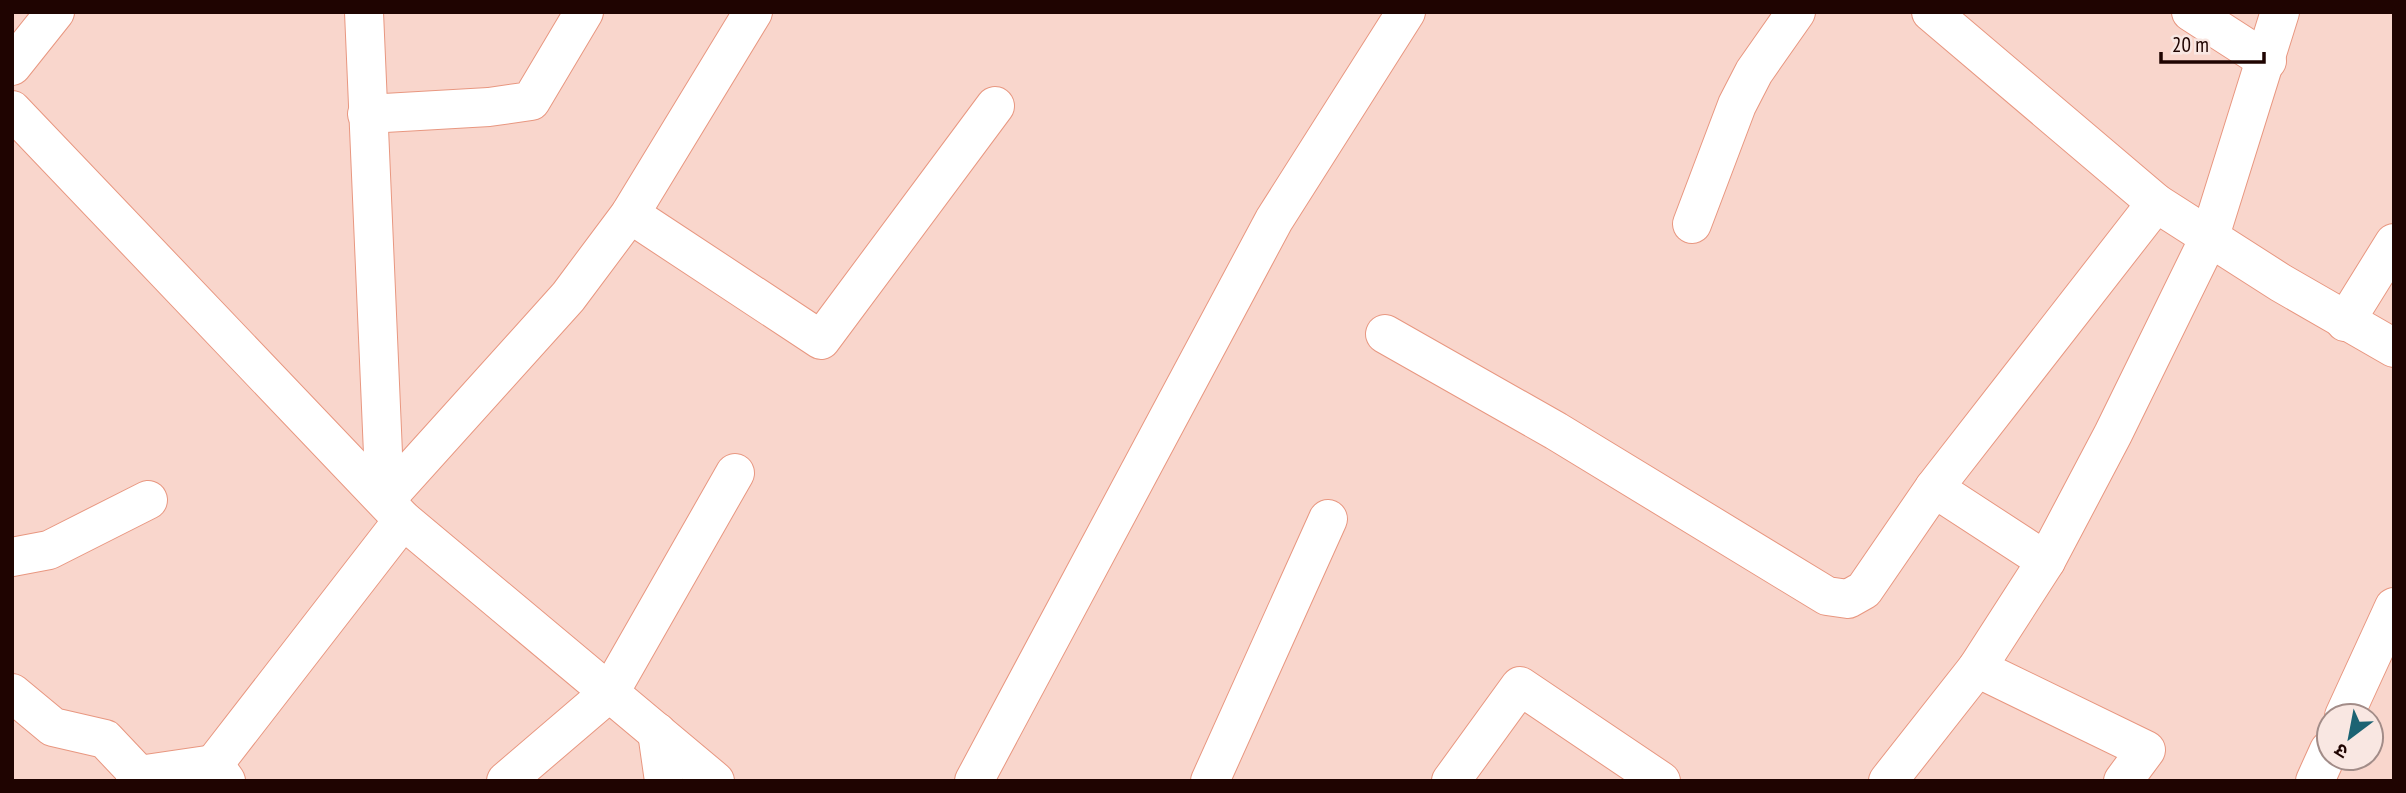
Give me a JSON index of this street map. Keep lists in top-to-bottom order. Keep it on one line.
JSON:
{"scale_bar":"20 m","north":"bottom left"}
